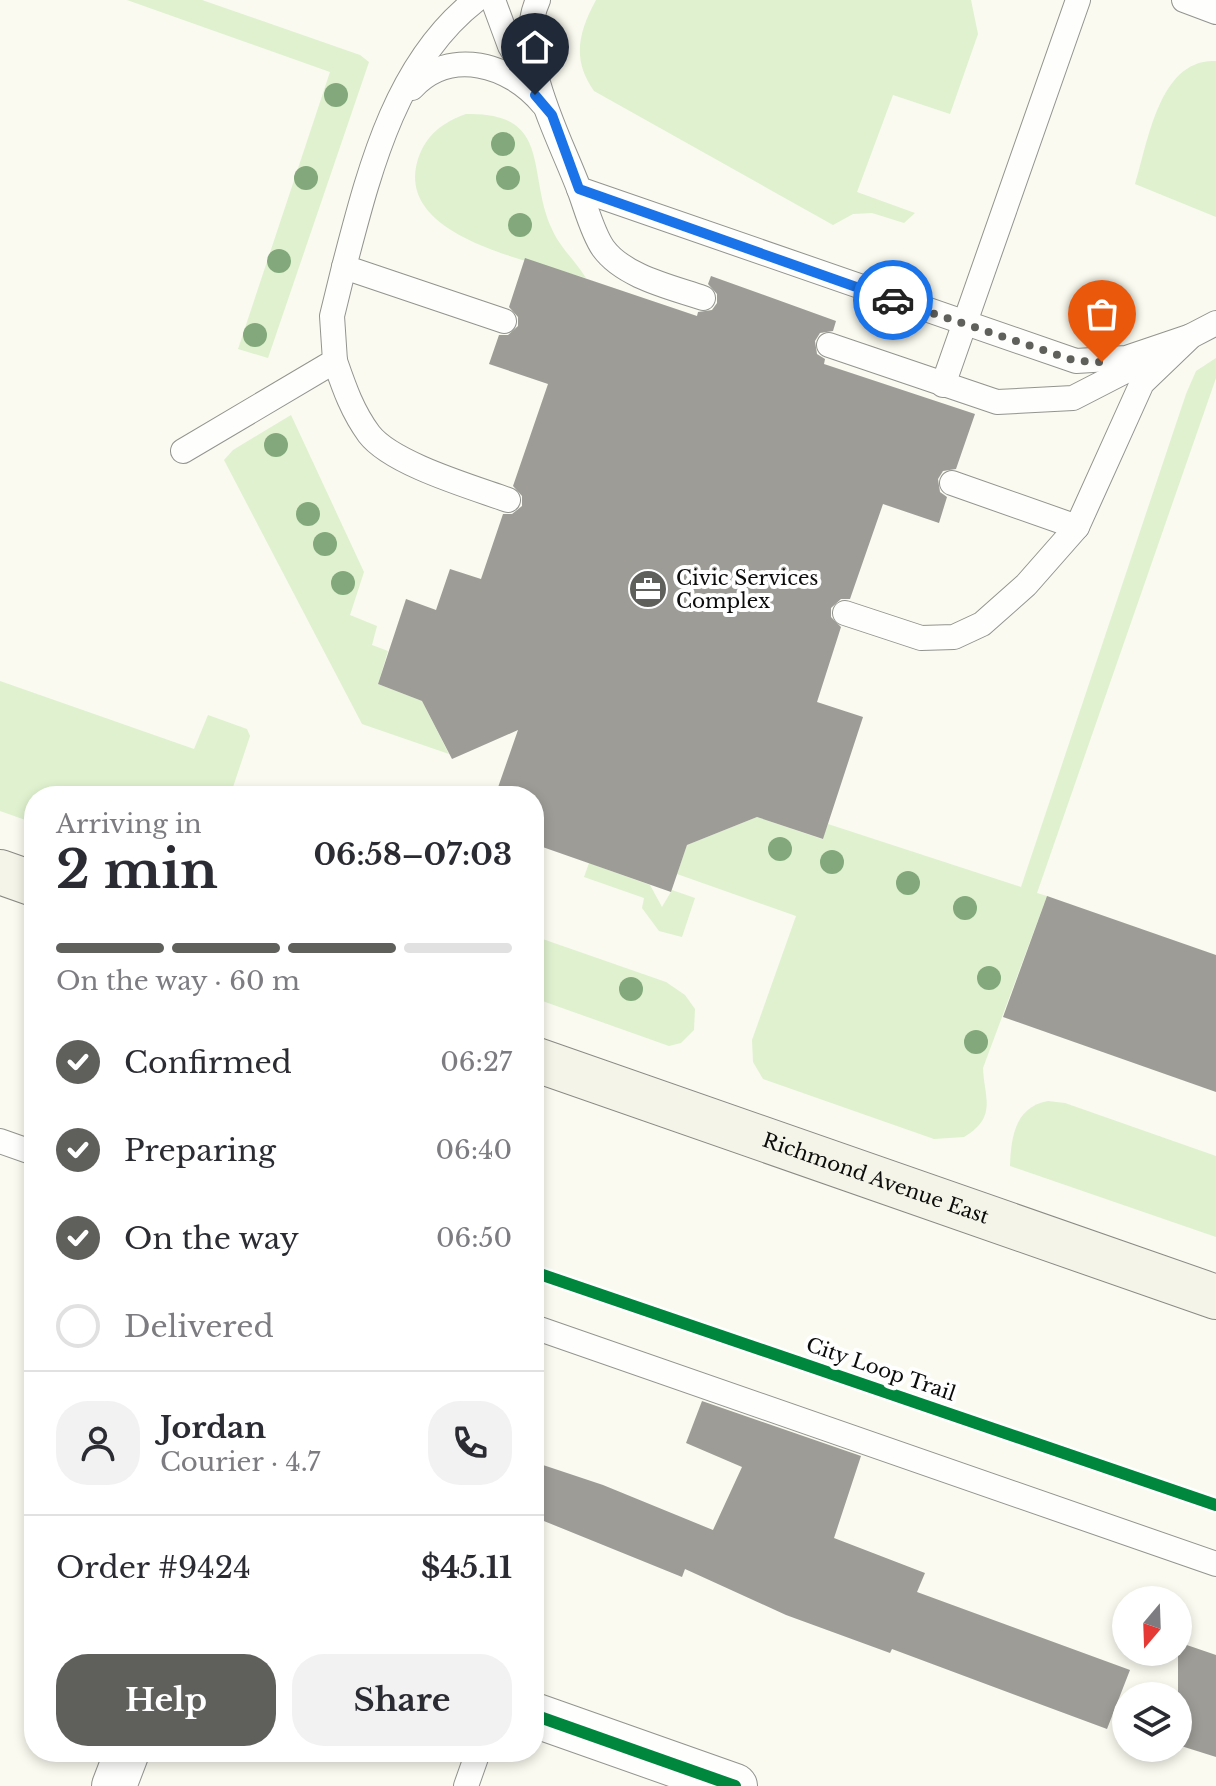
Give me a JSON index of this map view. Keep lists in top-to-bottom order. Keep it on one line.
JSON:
{"streets":{"main road":["Richmond Avenue East"],"cycle path":["City Loop Trail"]},"places":{"office":["Civic Services Complex"]},"north":"bottom","page":{"heading":["2 min","Arriving in","06:58–07:03"],"panel":["Jordan","Courier · 4.7","Order #9424","$45.11"],"bar":"On the way · 60 m","list":[["Confirmed","06:27"],["Preparing","06:40"],["On the way","06:50"],"Delivered"],"buttons":["Help","Share"]}}
